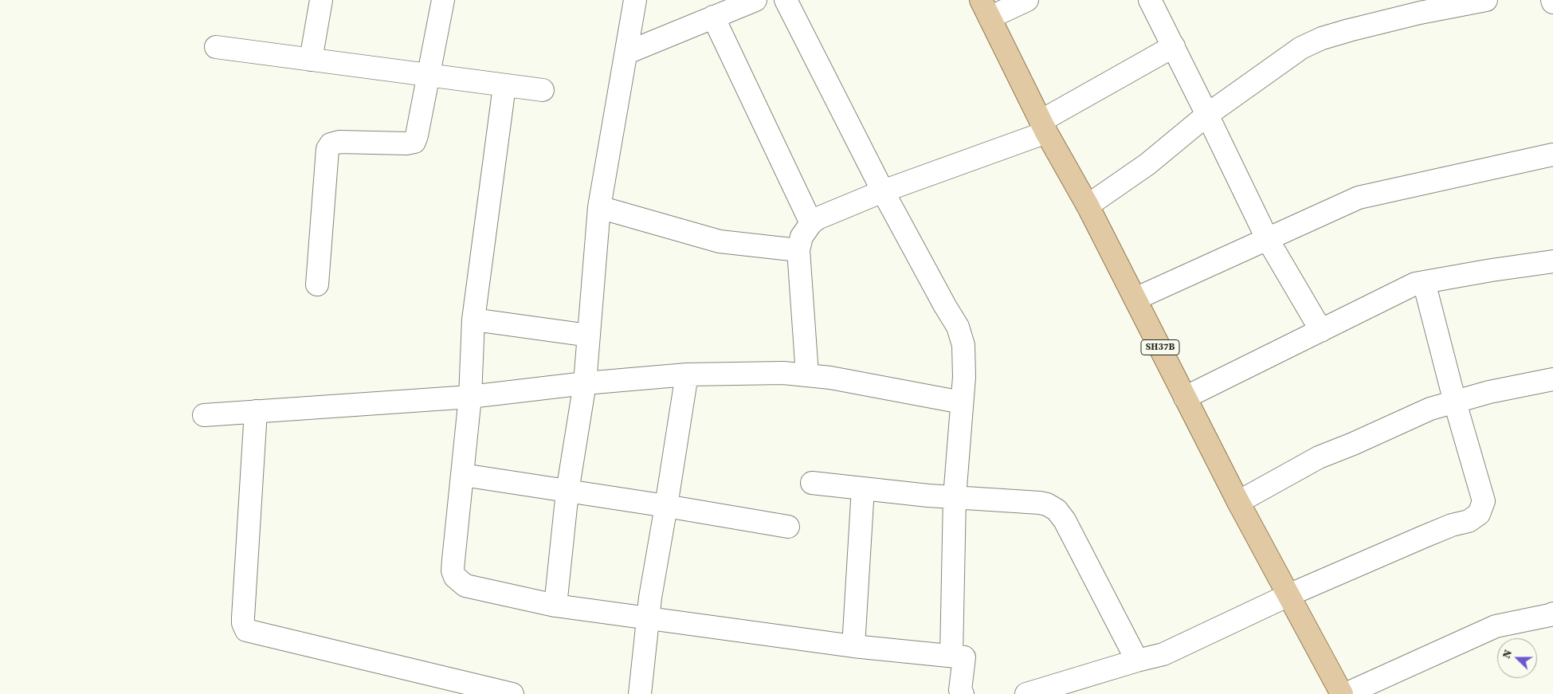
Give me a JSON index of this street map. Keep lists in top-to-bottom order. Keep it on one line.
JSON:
{"streets":{"main road":["SH37B"]},"north":"left"}
